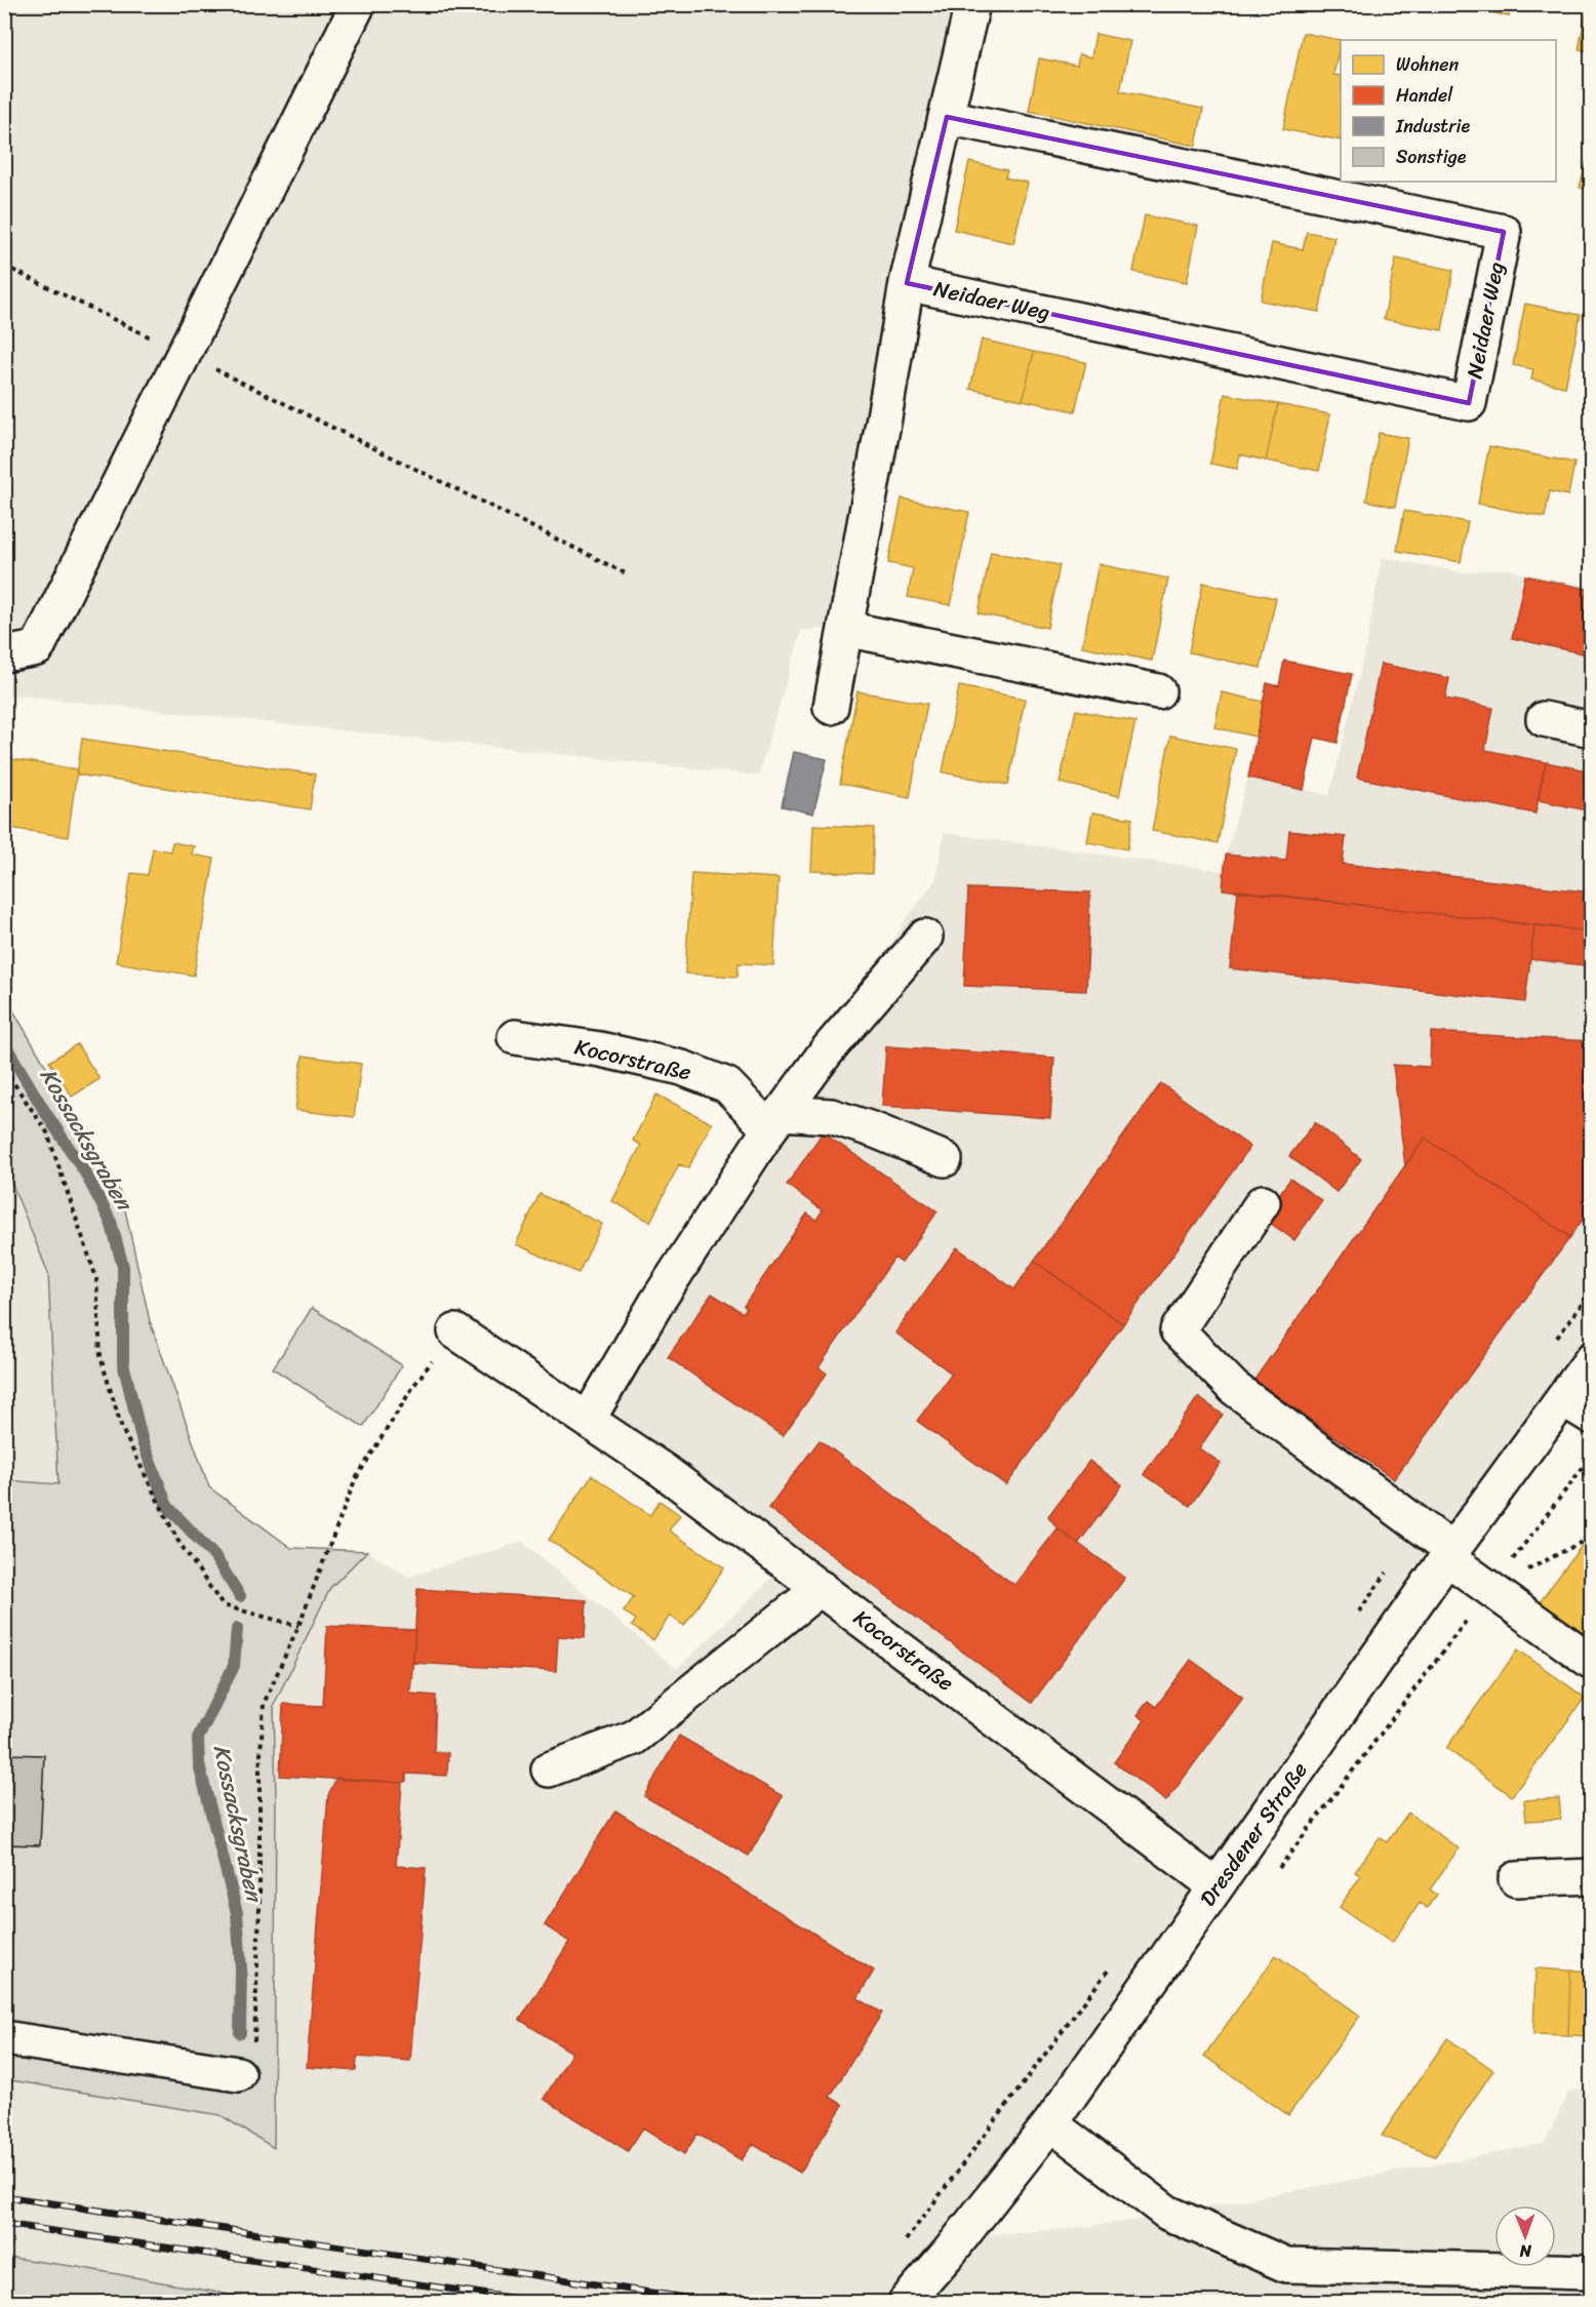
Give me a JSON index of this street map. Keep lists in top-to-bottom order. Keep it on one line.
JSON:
{"streets":{"street":["Neidaer Weg","Kocorstraße","Dresdener Straße"]},"crossings":[["Kocorstraße","Dresdener Straße"]],"water":["Kossacksgraben"],"legend":["Wohnen","Handel","Industrie","Sonstige"],"north":"bottom"}
